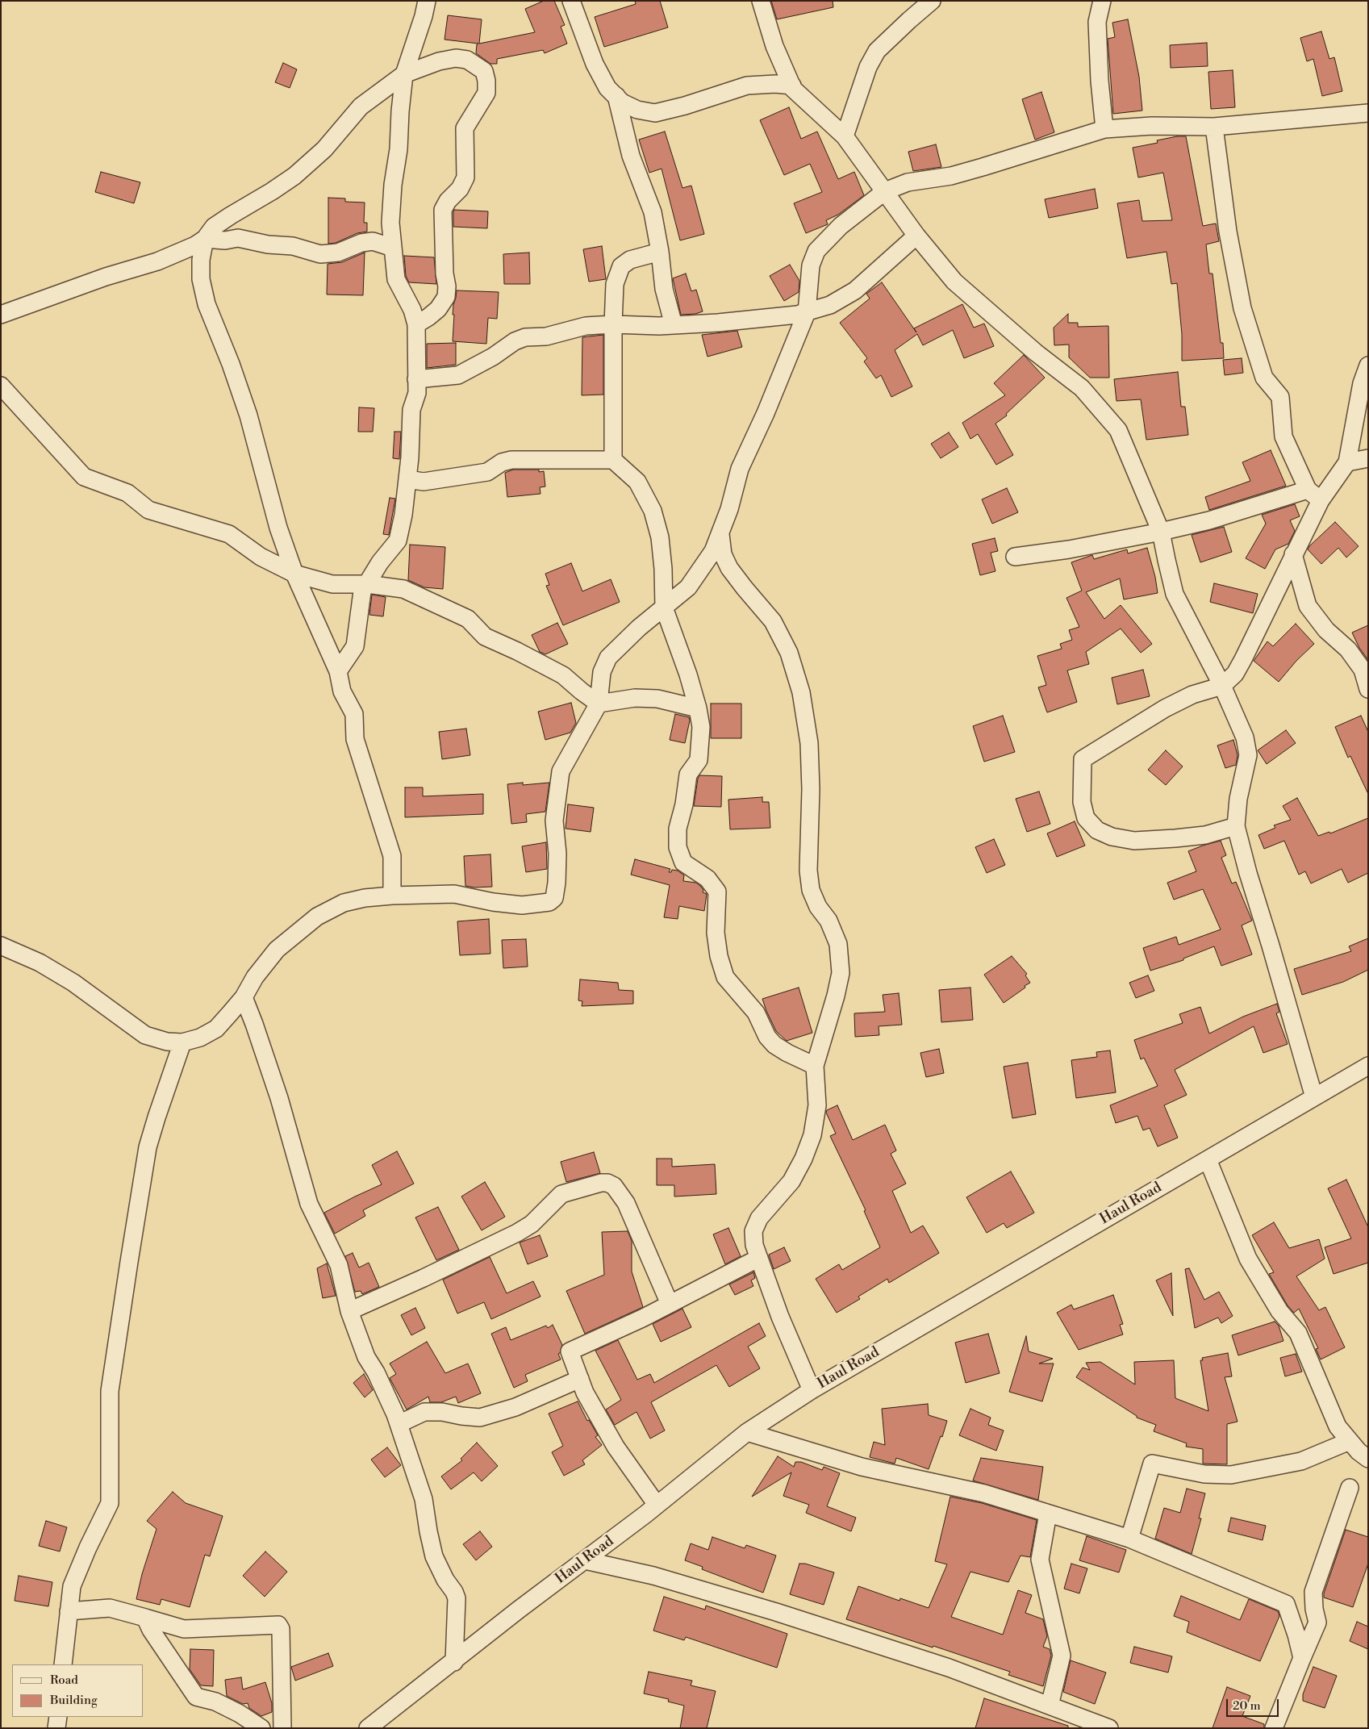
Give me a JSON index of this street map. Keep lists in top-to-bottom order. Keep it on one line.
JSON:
{"streets":{"street":["Haul Road"]},"legend":["Road","Building"],"scale_bar":"20 m"}
